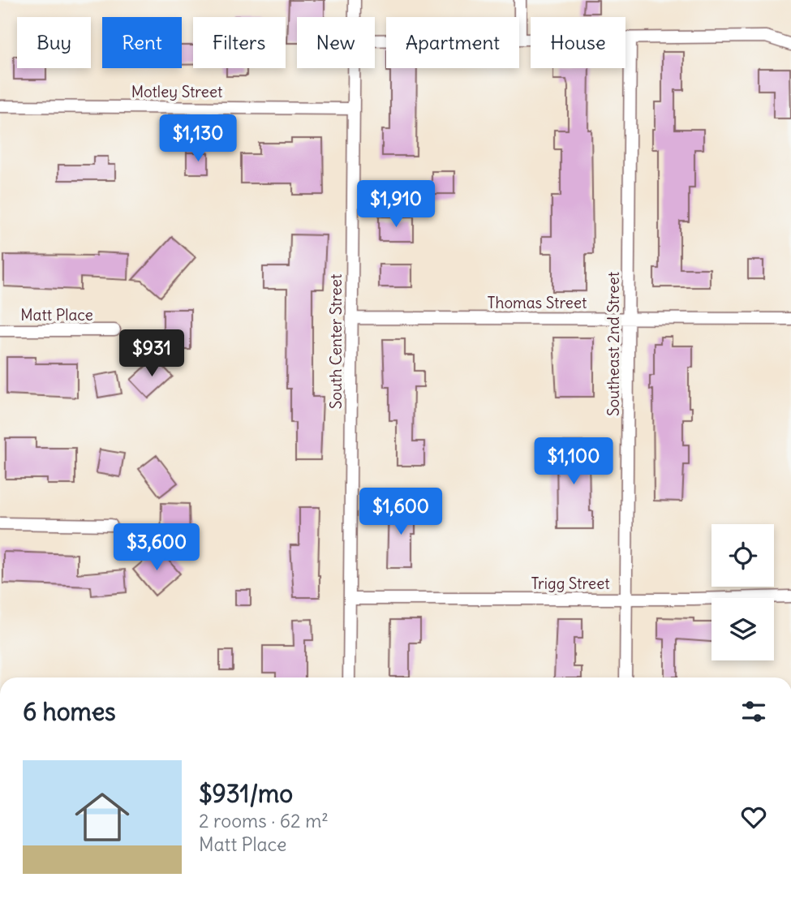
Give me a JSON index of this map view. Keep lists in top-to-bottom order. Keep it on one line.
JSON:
{"streets":{"street":["Motley Street","Thomas Street","Matt Place","South Center Street","Southeast 2nd Street","Trigg Street"]},"crossings":[["Motley Street","South Center Street"],["Thomas Street","South Center Street"],["Thomas Street","Southeast 2nd Street"],["South Center Street","Trigg Street"],["Southeast 2nd Street","Trigg Street"]],"page":{"chip":["Buy","Rent","Filters","New","Apartment","House"],"price":["$1,130","$1,910","$931","$1,100","$1,600","$3,600"],"heading":"6 homes","list":[{"name":"$931/mo","note":"2 rooms · 62 m² · Matt Place"}]}}
